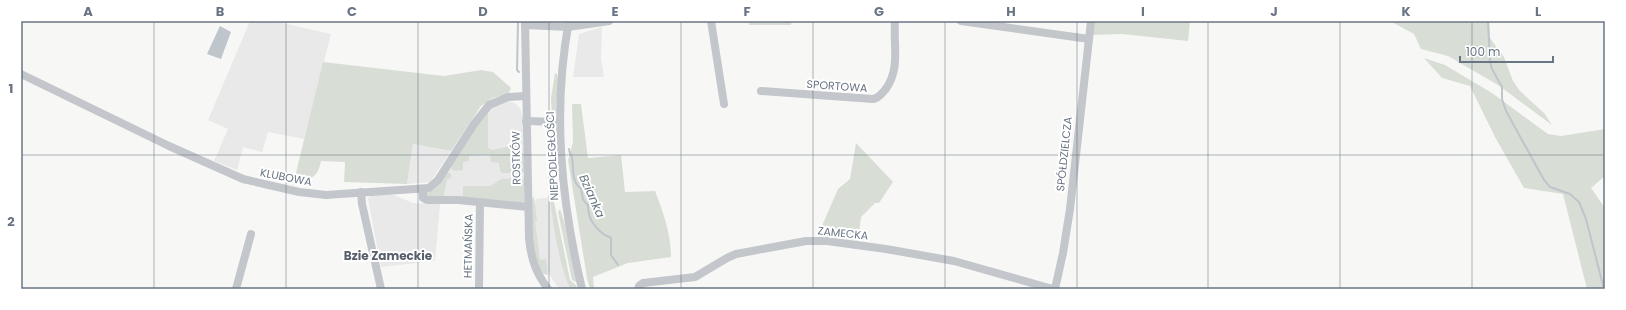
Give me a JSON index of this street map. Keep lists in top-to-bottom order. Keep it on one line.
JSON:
{"streets":{"street":["SPORTOWA","SPÓŁDZIELCZA","NIEPODLEGŁOŚCI","ROSTKÓW","KLUBOWA","ZAMECKA","HETMAŃSKA"]},"crossings":[["SPÓŁDZIELCZA","ZAMECKA"],["ROSTKÓW","HETMAŃSKA"],["KLUBOWA","HETMAŃSKA"]],"districts":["Bzie Zameckie"],"water":["Bzianka"],"scale_bar":"100 m","grid":{"columns":["A","B","C","D","E","F","G","H","I","J","K","L"],"rows":["1","2"]}}
